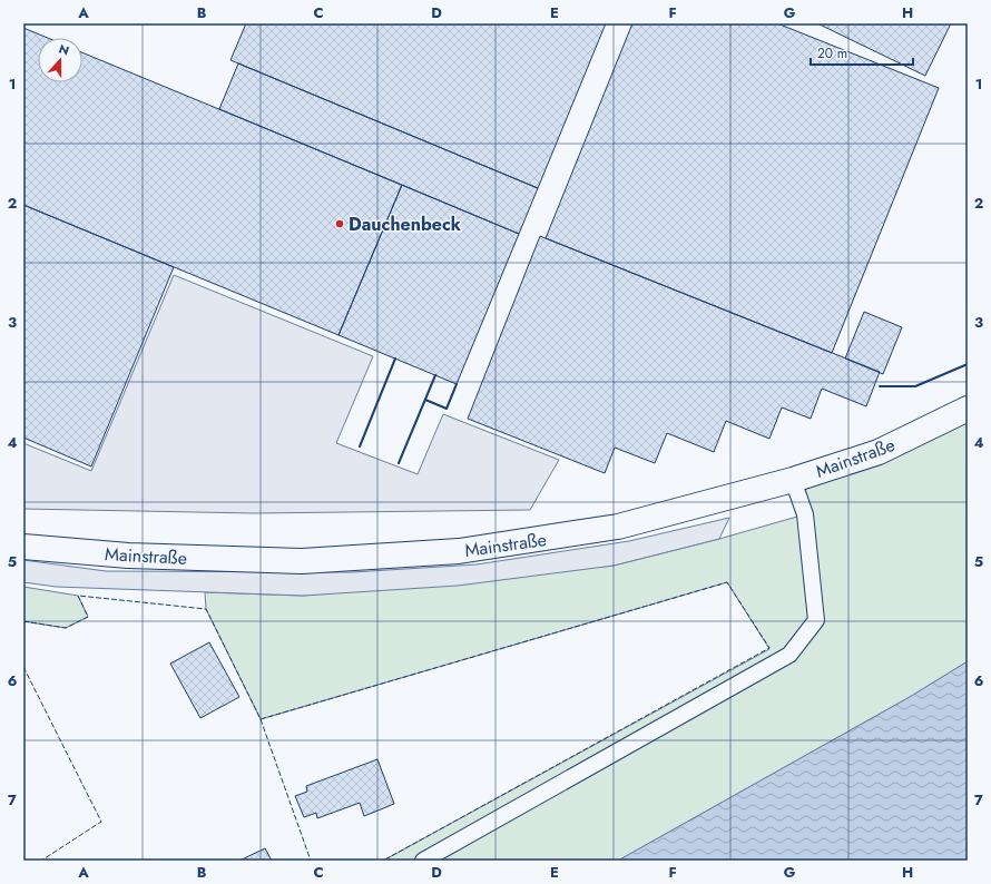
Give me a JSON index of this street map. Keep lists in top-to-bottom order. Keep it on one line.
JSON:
{"streets":{"main road":["Mainstraße"]},"places":["Dauchenbeck"],"scale_bar":"20 m","north":"top","grid":{"columns":["A","B","C","D","E","F","G","H"],"rows":["1","2","3","4","5","6","7"]}}
